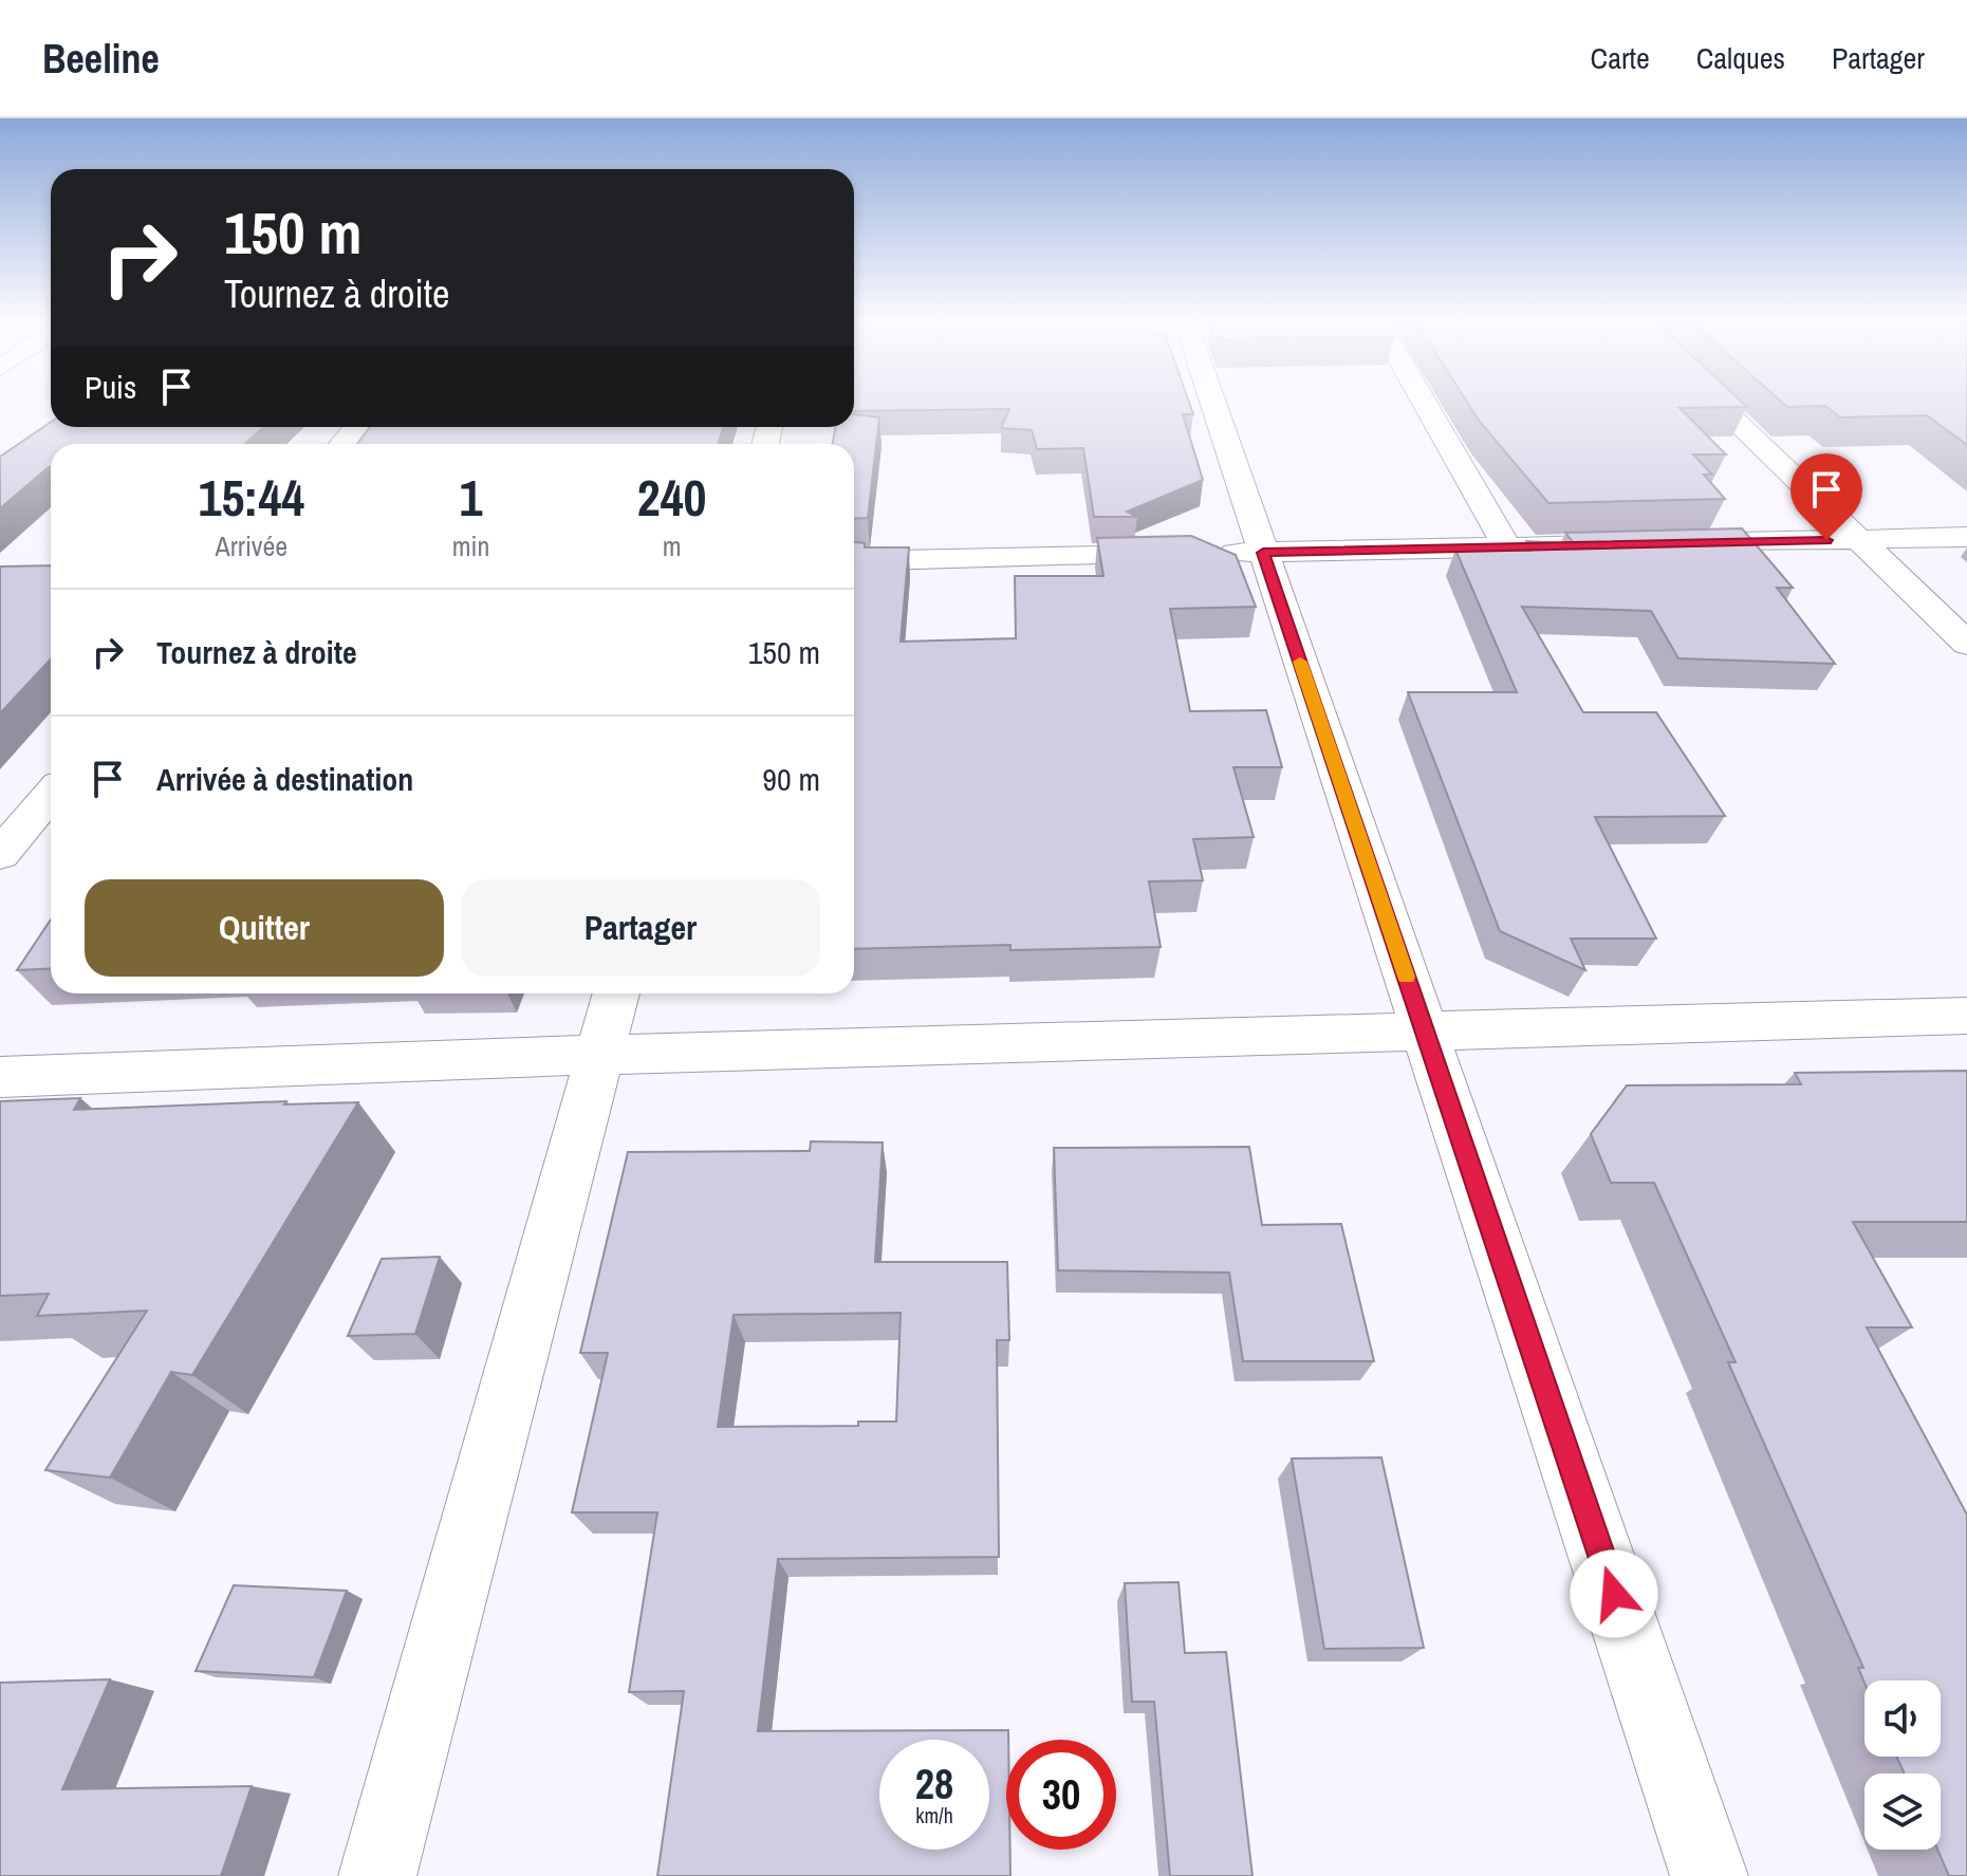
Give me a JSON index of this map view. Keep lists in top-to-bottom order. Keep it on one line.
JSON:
{"page":{"header":"Beeline","nav":["Carte","Calques","Partager"],"turn":["150 m","Tournez à droite"],"then":"Puis","eta":["15:44","Arrivée","1","min","240","m"],"list":[{"name":"Tournez à droite","value":"150 m"},{"name":"Arrivée à destination","value":"90 m"}],"buttons":["Quitter","Partager"],"speed":"28 km/h","limit":"30"}}
